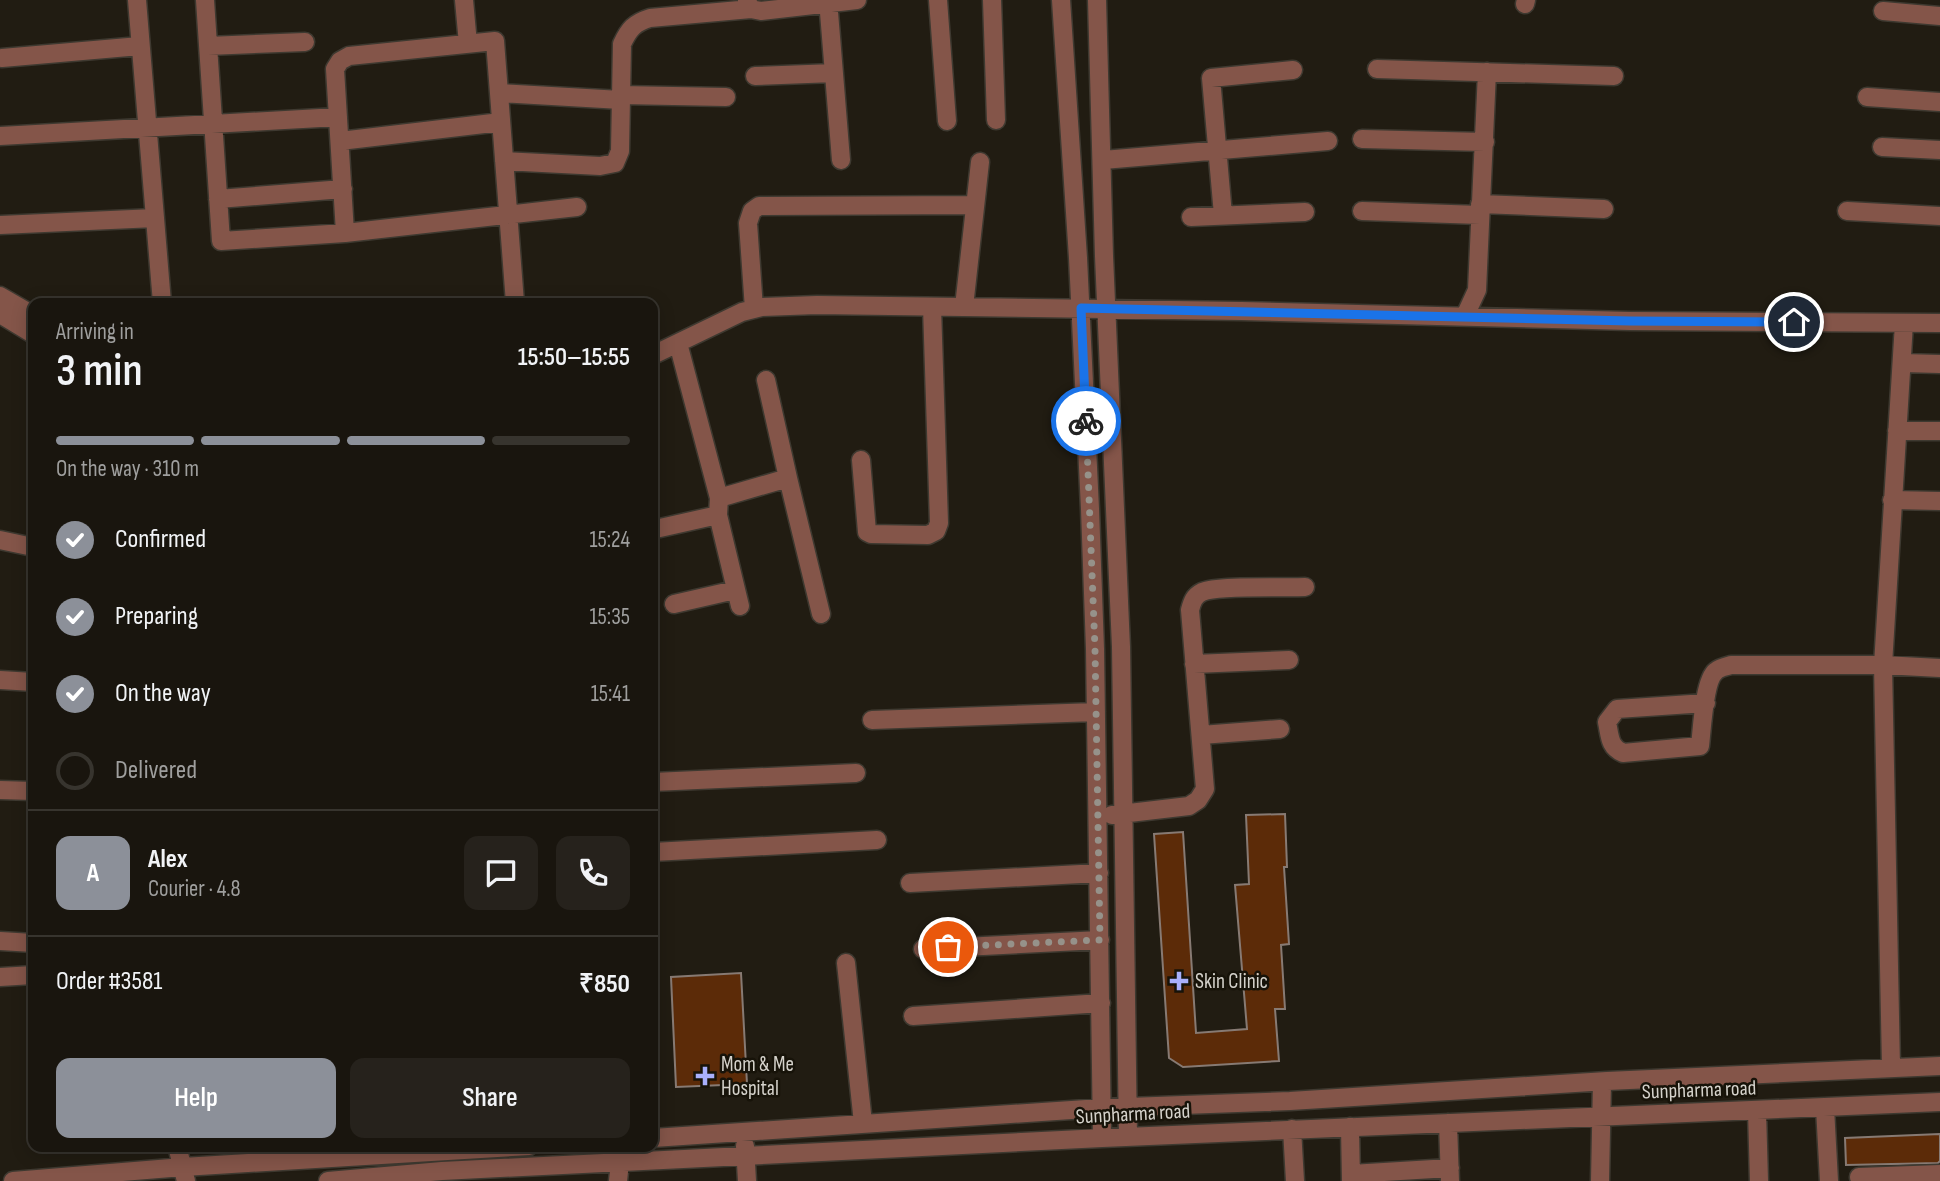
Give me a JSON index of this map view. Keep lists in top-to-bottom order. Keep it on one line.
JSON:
{"streets":{"street":["Sunpharma road"]},"places":{"health":["Skin Clinic","Mom & Me Hospital"]},"page":{"heading":["3 min","Arriving in","15:50–15:55"],"panel":["Alex","Courier · 4.8","Order #3581","₹850"],"bar":"On the way · 310 m","list":[["Confirmed","15:24"],["Preparing","15:35"],["On the way","15:41"],"Delivered"],"round":"A","buttons":["Help","Share"]}}
